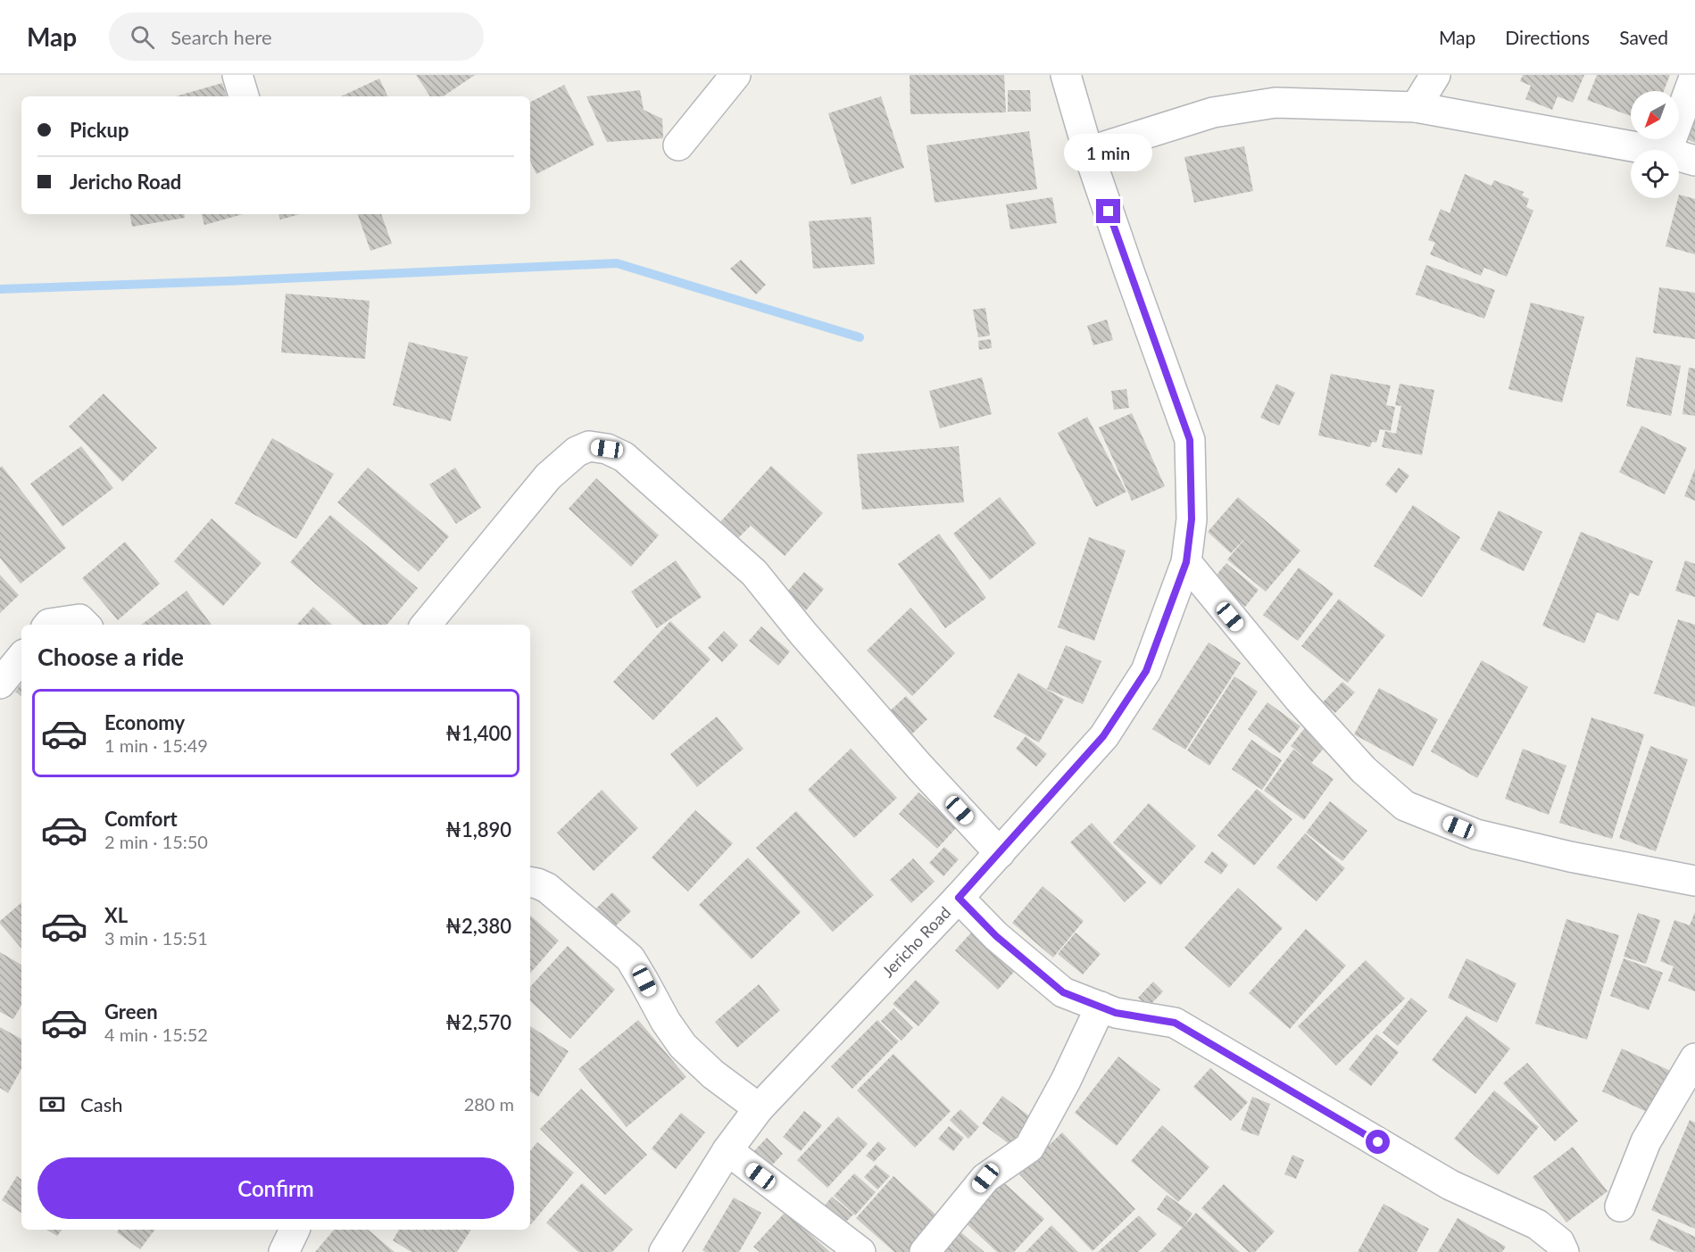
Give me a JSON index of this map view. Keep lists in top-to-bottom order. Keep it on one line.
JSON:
{"streets":{"street":["Jericho Road"]},"north":"bottom left","page":{"header":"Map","search":"Search here","nav":["Map","Directions","Saved"],"banner":["Pickup","Jericho Road"],"bubble":"1 min","heading":"Choose a ride","list":[{"name":"Economy","note":"1 min · 15:49","value":"₦1,400"},{"name":"Comfort","note":"2 min · 15:50","value":"₦1,890"},{"name":"XL","note":"3 min · 15:51","value":"₦2,380"},{"name":"Green","note":"4 min · 15:52","value":"₦2,570"}],"pay":["Cash","280 m"],"buttons":"Confirm"}}
